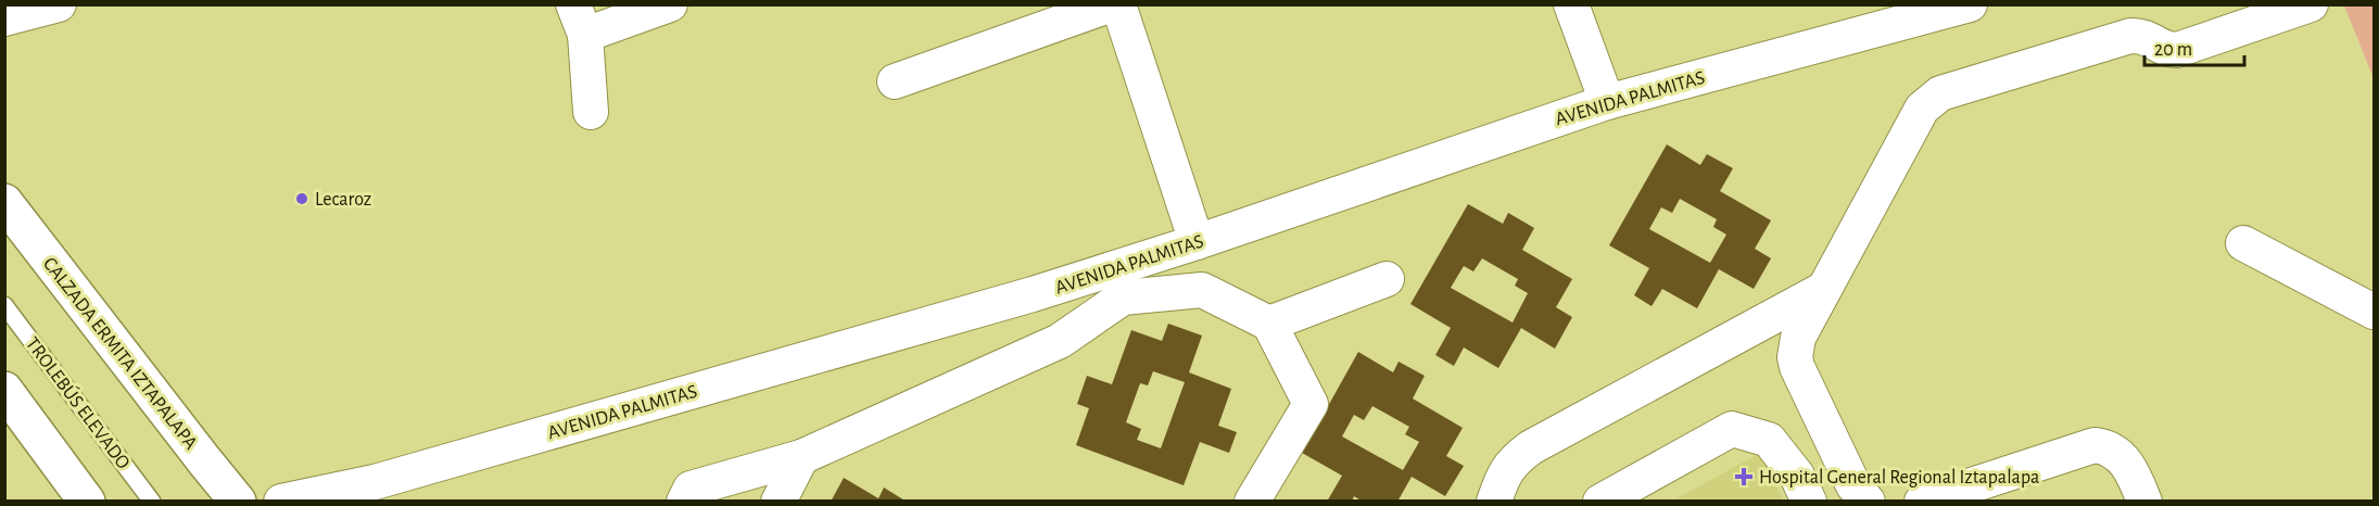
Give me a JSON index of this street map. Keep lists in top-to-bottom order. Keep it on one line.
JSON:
{"streets":{"main road":["CALZADA ERMITA IZTAPALAPA"],"street":["AVENIDA PALMITAS"],"lane":["TROLEBÚS ELEVADO"]},"places":{"other":["Lecaroz"],"health":["Hospital General Regional Iztapalapa"]},"scale_bar":"20 m"}
